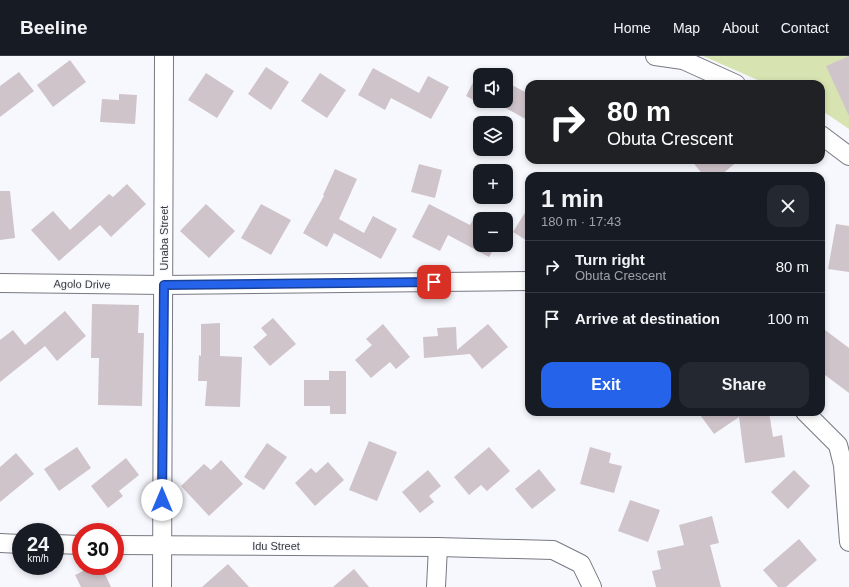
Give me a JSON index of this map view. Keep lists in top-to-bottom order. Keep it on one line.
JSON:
{"streets":{"street":["Unaba Street","Agolo Drive","Idu Street"]},"crossings":[["Unaba Street","Agolo Drive"],["Unaba Street","Idu Street"]],"page":{"header":"Beeline","nav":["Home","Map","About","Contact"],"map_buttons":["+","−"],"turn":["80 m","Obuta Crescent"],"heading":["1 min","180 m · 17:43"],"list":[{"name":"Turn right","note":"Obuta Crescent","value":"80 m"},{"name":"Arrive at destination","value":"100 m"}],"buttons":["Exit","Share"],"speed":"24 km/h","limit":"30"}}
